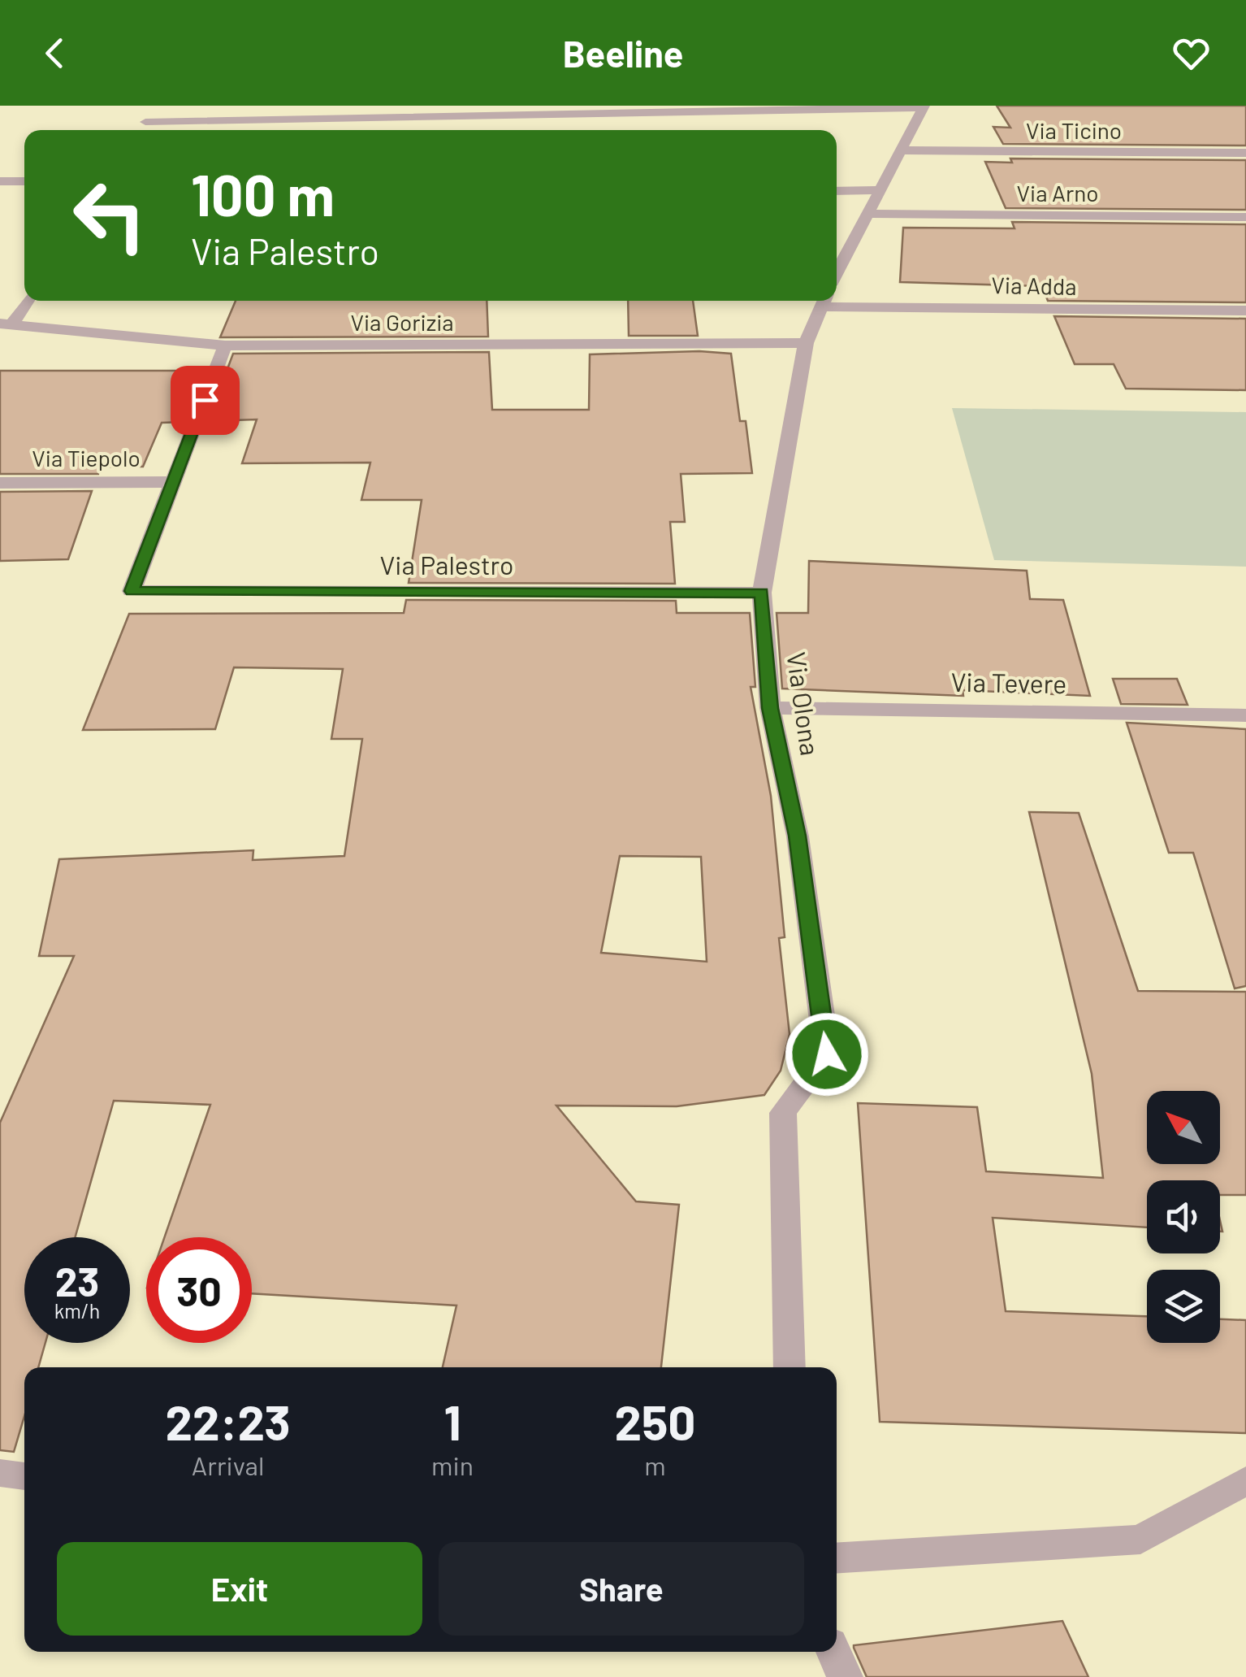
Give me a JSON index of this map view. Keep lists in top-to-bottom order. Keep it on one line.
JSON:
{"streets":{"street":["Via Ticino","Via Arno","Via Adda","Via Gorizia","Via Tiepolo","Via Palestro","Via Tevere","Via Olona"]},"crossings":[["Via Adda","Via Olona"],["Via Gorizia","Via Olona"],["Via Tiepolo","Via Palestro"],["Via Palestro","Via Olona"],["Via Tevere","Via Olona"]],"north":"top left","page":{"header":"Beeline","turn":["100 m","Via Palestro"],"speed":"23 km/h","limit":"30","eta":["22:23","Arrival","1","min","250","m"],"buttons":["Exit","Share"]}}
